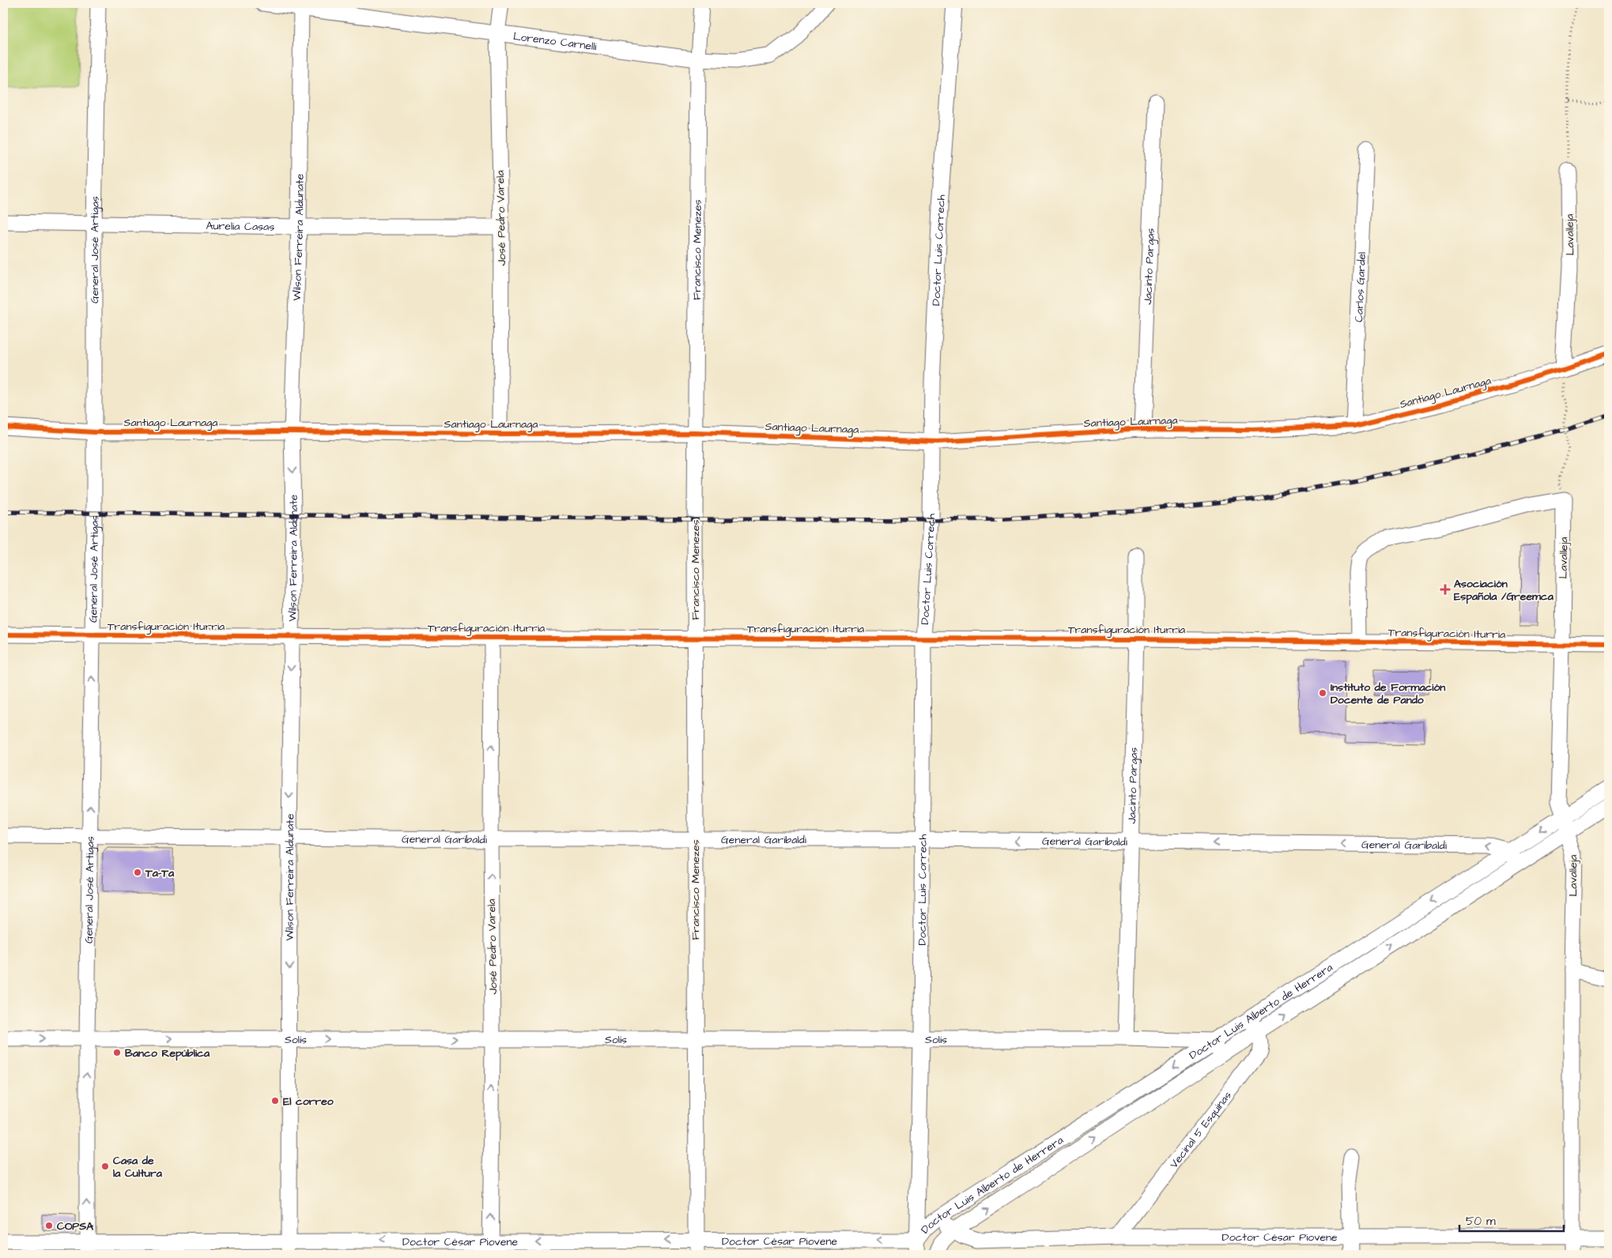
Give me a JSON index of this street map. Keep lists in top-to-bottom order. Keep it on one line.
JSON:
{"streets":{"street":["Lorenzo Carnelli","José Pedro Varela","Aurelia Casas","Lavalleja","Wilson Ferreira Aldunate","General José Artigas","Francisco Menezes","Doctor Luis Correch","Jacinto Pargas","Carlos Gardel","Santiago Laurnaga","Transfiguración Iturria","General Garibaldi","Doctor Luis Alberto de Herrera","Solís","Vecinal 5 Esquinas","Doctor César Piovene"]},"crossings":[["Lorenzo Carnelli","José Pedro Varela"],["Lorenzo Carnelli","Wilson Ferreira Aldunate"],["Lorenzo Carnelli","Francisco Menezes"],["José Pedro Varela","Aurelia Casas"],["José Pedro Varela","Santiago Laurnaga"],["José Pedro Varela","Transfiguración Iturria"],["José Pedro Varela","General Garibaldi"],["José Pedro Varela","Solís"],["José Pedro Varela","Doctor César Piovene"],["Aurelia Casas","Wilson Ferreira Aldunate"],["Aurelia Casas","General José Artigas"],["Lavalleja","Santiago Laurnaga"],["Lavalleja","Transfiguración Iturria"],["Lavalleja","Doctor Luis Alberto de Herrera"],["Lavalleja","Doctor César Piovene"],["Wilson Ferreira Aldunate","Santiago Laurnaga"],["Wilson Ferreira Aldunate","Transfiguración Iturria"],["Wilson Ferreira Aldunate","General Garibaldi"],["Wilson Ferreira Aldunate","Solís"],["Wilson Ferreira Aldunate","Doctor César Piovene"],["General José Artigas","Santiago Laurnaga"],["General José Artigas","Transfiguración Iturria"],["General José Artigas","General Garibaldi"],["General José Artigas","Solís"],["General José Artigas","Doctor César Piovene"],["Francisco Menezes","Santiago Laurnaga"],["Francisco Menezes","Transfiguración Iturria"],["Francisco Menezes","General Garibaldi"],["Francisco Menezes","Solís"],["Francisco Menezes","Doctor César Piovene"],["Doctor Luis Correch","Santiago Laurnaga"],["Doctor Luis Correch","Transfiguración Iturria"],["Doctor Luis Correch","General Garibaldi"],["Doctor Luis Correch","Doctor Luis Alberto de Herrera"],["Doctor Luis Correch","Solís"],["Doctor Luis Correch","Doctor César Piovene"],["Jacinto Pargas","Santiago Laurnaga"],["Jacinto Pargas","Transfiguración Iturria"],["Jacinto Pargas","General Garibaldi"],["Jacinto Pargas","Solís"],["Carlos Gardel","Santiago Laurnaga"],["General Garibaldi","Doctor Luis Alberto de Herrera"],["Doctor Luis Alberto de Herrera","Solís"],["Doctor Luis Alberto de Herrera","Vecinal 5 Esquinas"],["Doctor Luis Alberto de Herrera","Doctor César Piovene"],["Vecinal 5 Esquinas","Doctor César Piovene"]],"one_way":["José Pedro Varela","Wilson Ferreira Aldunate","General Garibaldi","Solís","Doctor César Piovene"],"places":{"health":["Asociación Española /Greemca"],"other":["Instituto de Formación Docente de Pando","Ta-Ta","Banco República","El correo","Casa de la Cultura","COPSA"]},"scale_bar":"50 m"}
